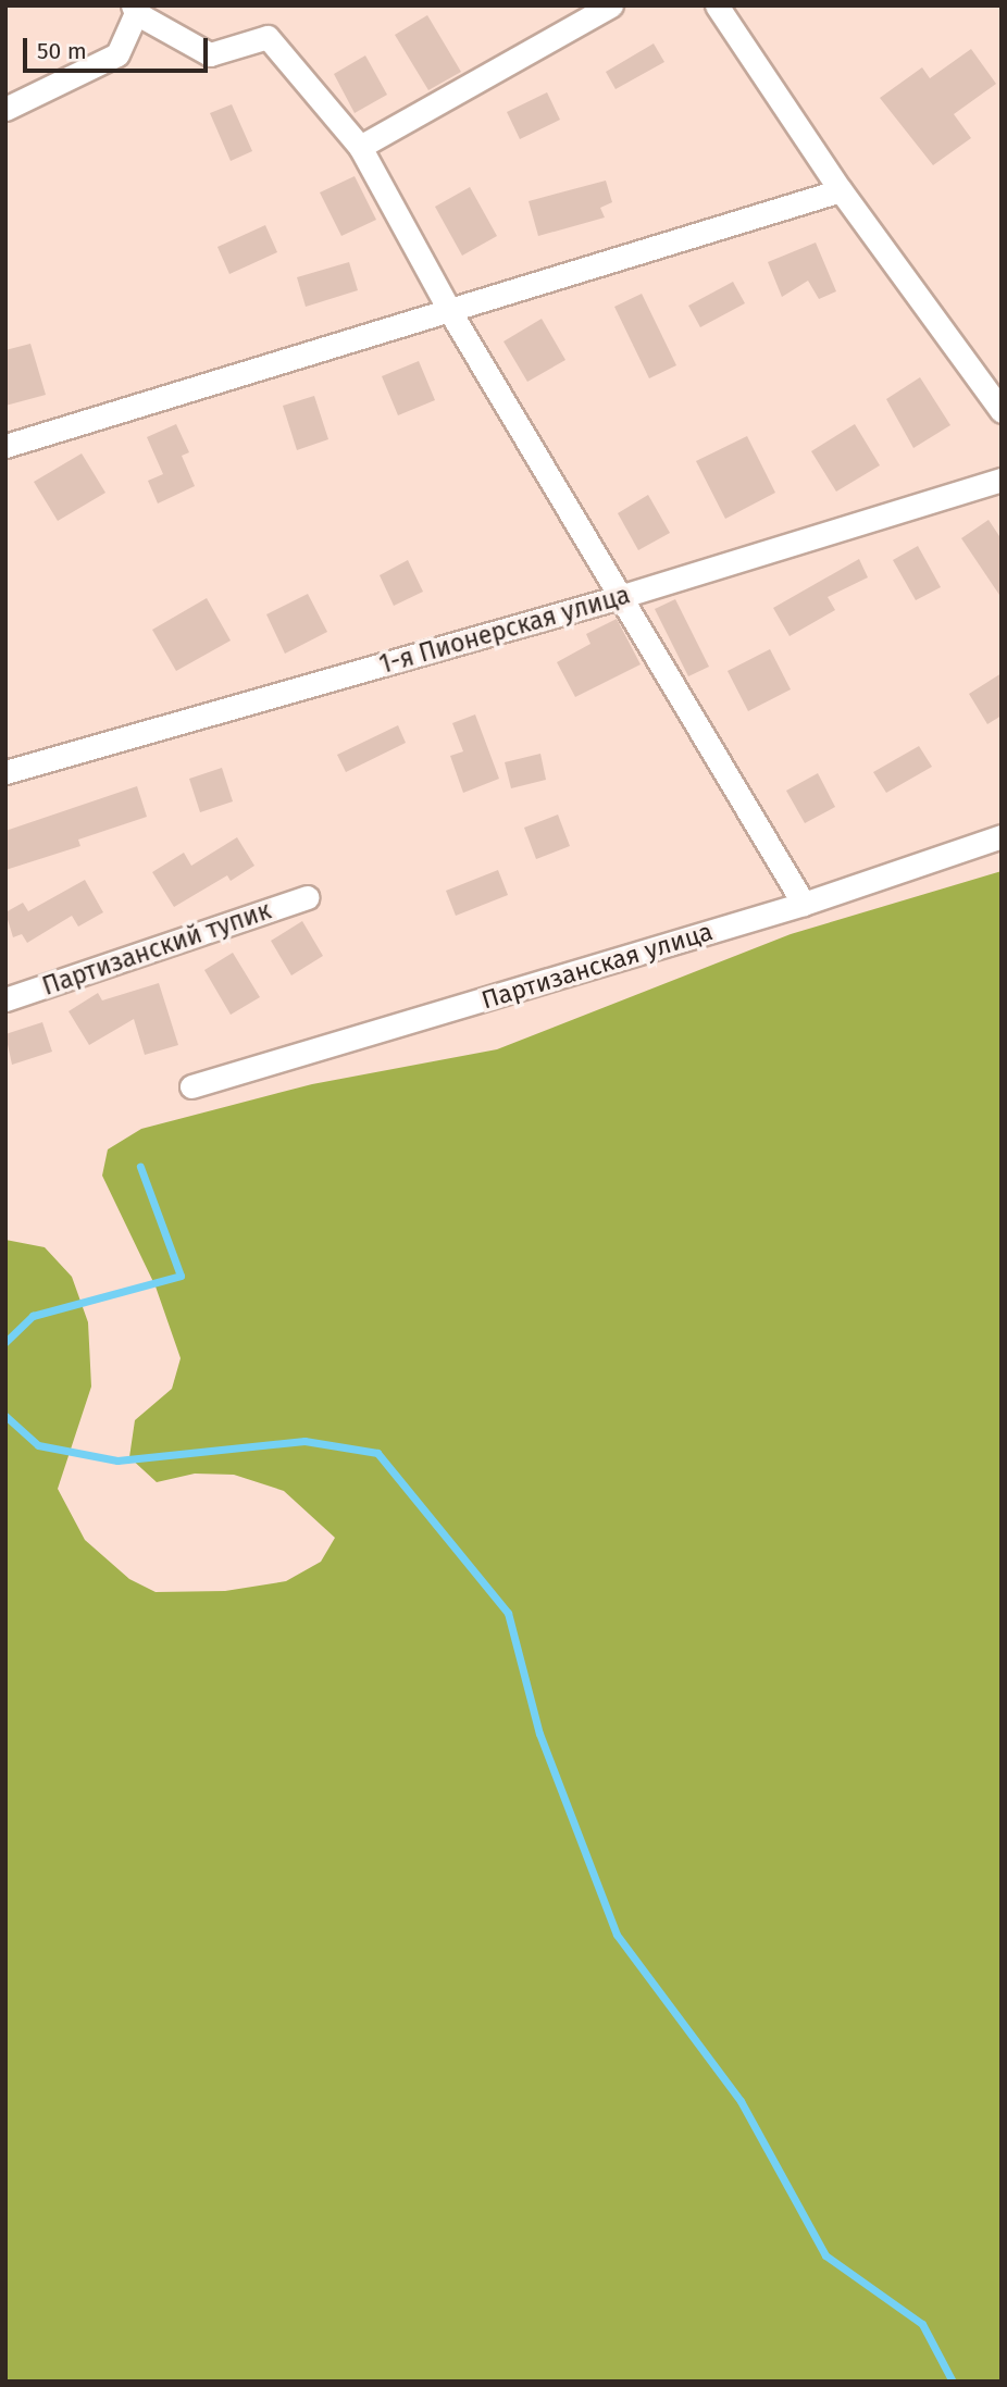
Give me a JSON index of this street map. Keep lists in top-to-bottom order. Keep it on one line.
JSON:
{"streets":{"street":["1-я Пионерская улица","Партизанский тупик","Партизанская улица"]},"scale_bar":"50 m"}
